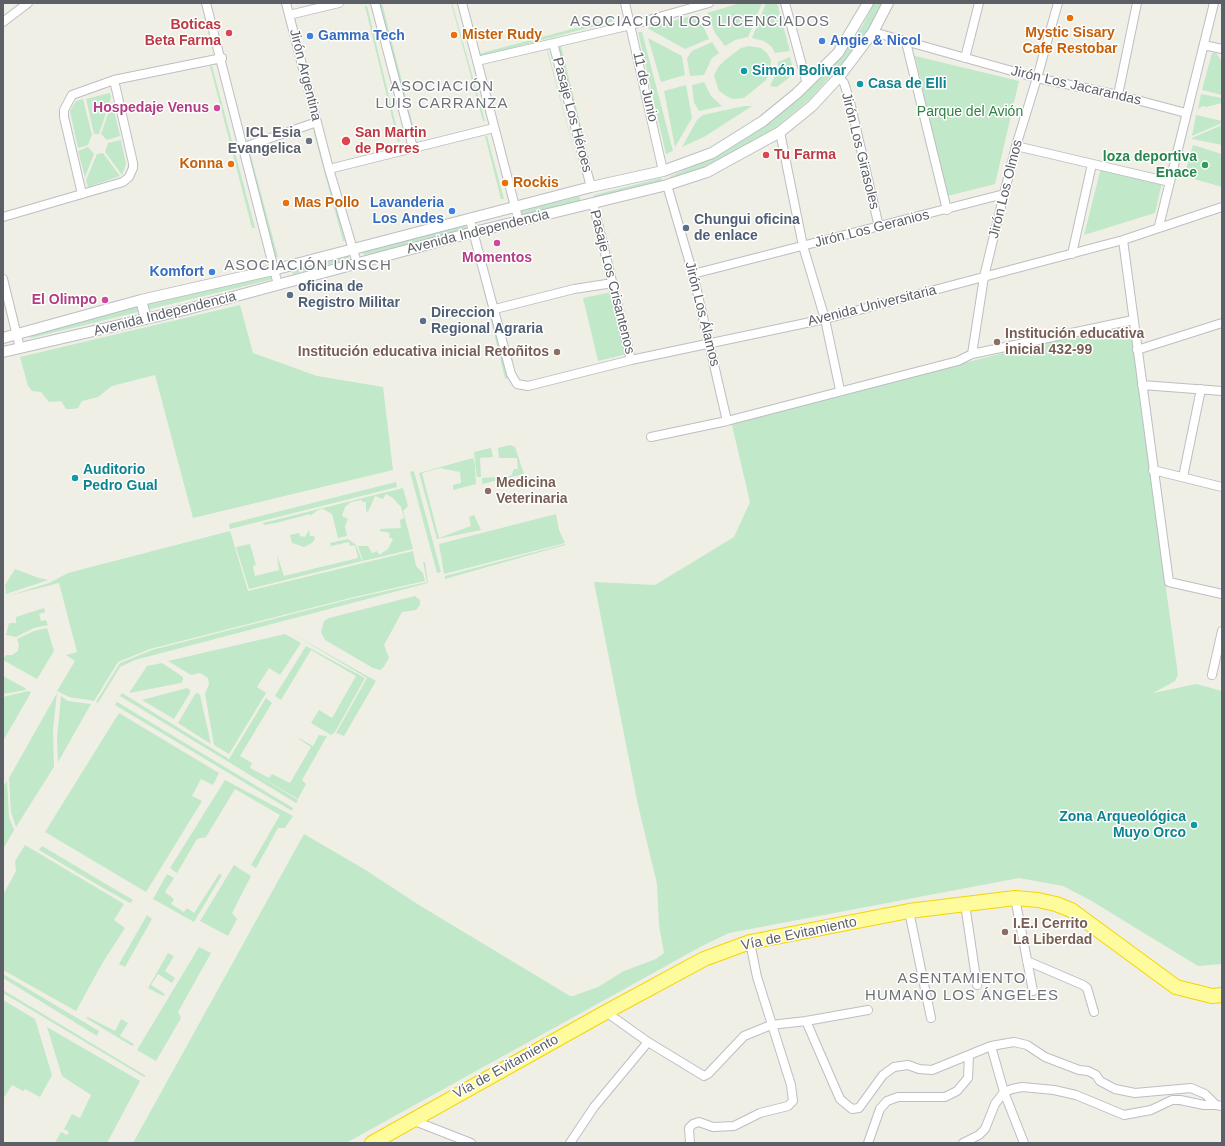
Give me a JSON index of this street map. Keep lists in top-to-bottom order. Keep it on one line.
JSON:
{"streets":{"highway":["Vía de Evitamiento"],"street":["Jirón Argentina","Jirón Los Jacarandas","11 de Junio","Pasaje Los Héroes","Jirón Los Girasoles","Jirón Los Olmos","Jirón Los Geranios","Avenida Independencia","Pasaje Los Crisantenos","Avenida Universitaria","Jirón Los Álamos"]},"crossings":[["Jirón Argentina","Avenida Independencia"],["Jirón Los Jacarandas","Jirón Los Olmos"],["Jirón Los Jacarandas","Avenida Independencia"],["11 de Junio","Avenida Independencia"],["Pasaje Los Héroes","Avenida Independencia"],["Jirón Los Girasoles","Jirón Los Geranios"],["Jirón Los Girasoles","Avenida Independencia"],["Jirón Los Olmos","Jirón Los Geranios"],["Jirón Los Olmos","Avenida Universitaria"],["Jirón Los Geranios","Jirón Los Álamos"],["Avenida Independencia","Pasaje Los Crisantenos"],["Avenida Independencia","Jirón Los Álamos"],["Pasaje Los Crisantenos","Avenida Universitaria"],["Avenida Universitaria","Jirón Los Álamos"]],"districts":["ASOCIACIÓN LOS LICENCIADOS","ASOCIACIÓN LUIS CARRANZA","ASOCIACIÓN UNSCH","ASENTAMIENTO HUMANO LOS ÁNGELES"],"parks":["Parque del Avión"],"places":["Mystic Sisary Cafe Restobar","Boticas Beta Farma","Mister Rudy","Gamma Tech","Angie & Nicol","Simón Bolivar","Casa de Elli","Hospedaje Venus","ICL Esia Evangelica","San Martin de Porres","Tu Farma","Konna","loza deportiva Enace","Rockis","Mas Pollo","Lavanderia Los Andes","Chungui oficina de enlace","Momentos","Komfort","oficina de Registro Militar","El Olimpo","Direccion Regional Agraria","Institución educativa inicial 432-99","Institución educativa inicial Retoñitos","Auditorio Pedro Gual","Medicina Veterinaria","Zona Arqueológica Muyo Orco","I.E.I Cerrito La Liberdad"]}
